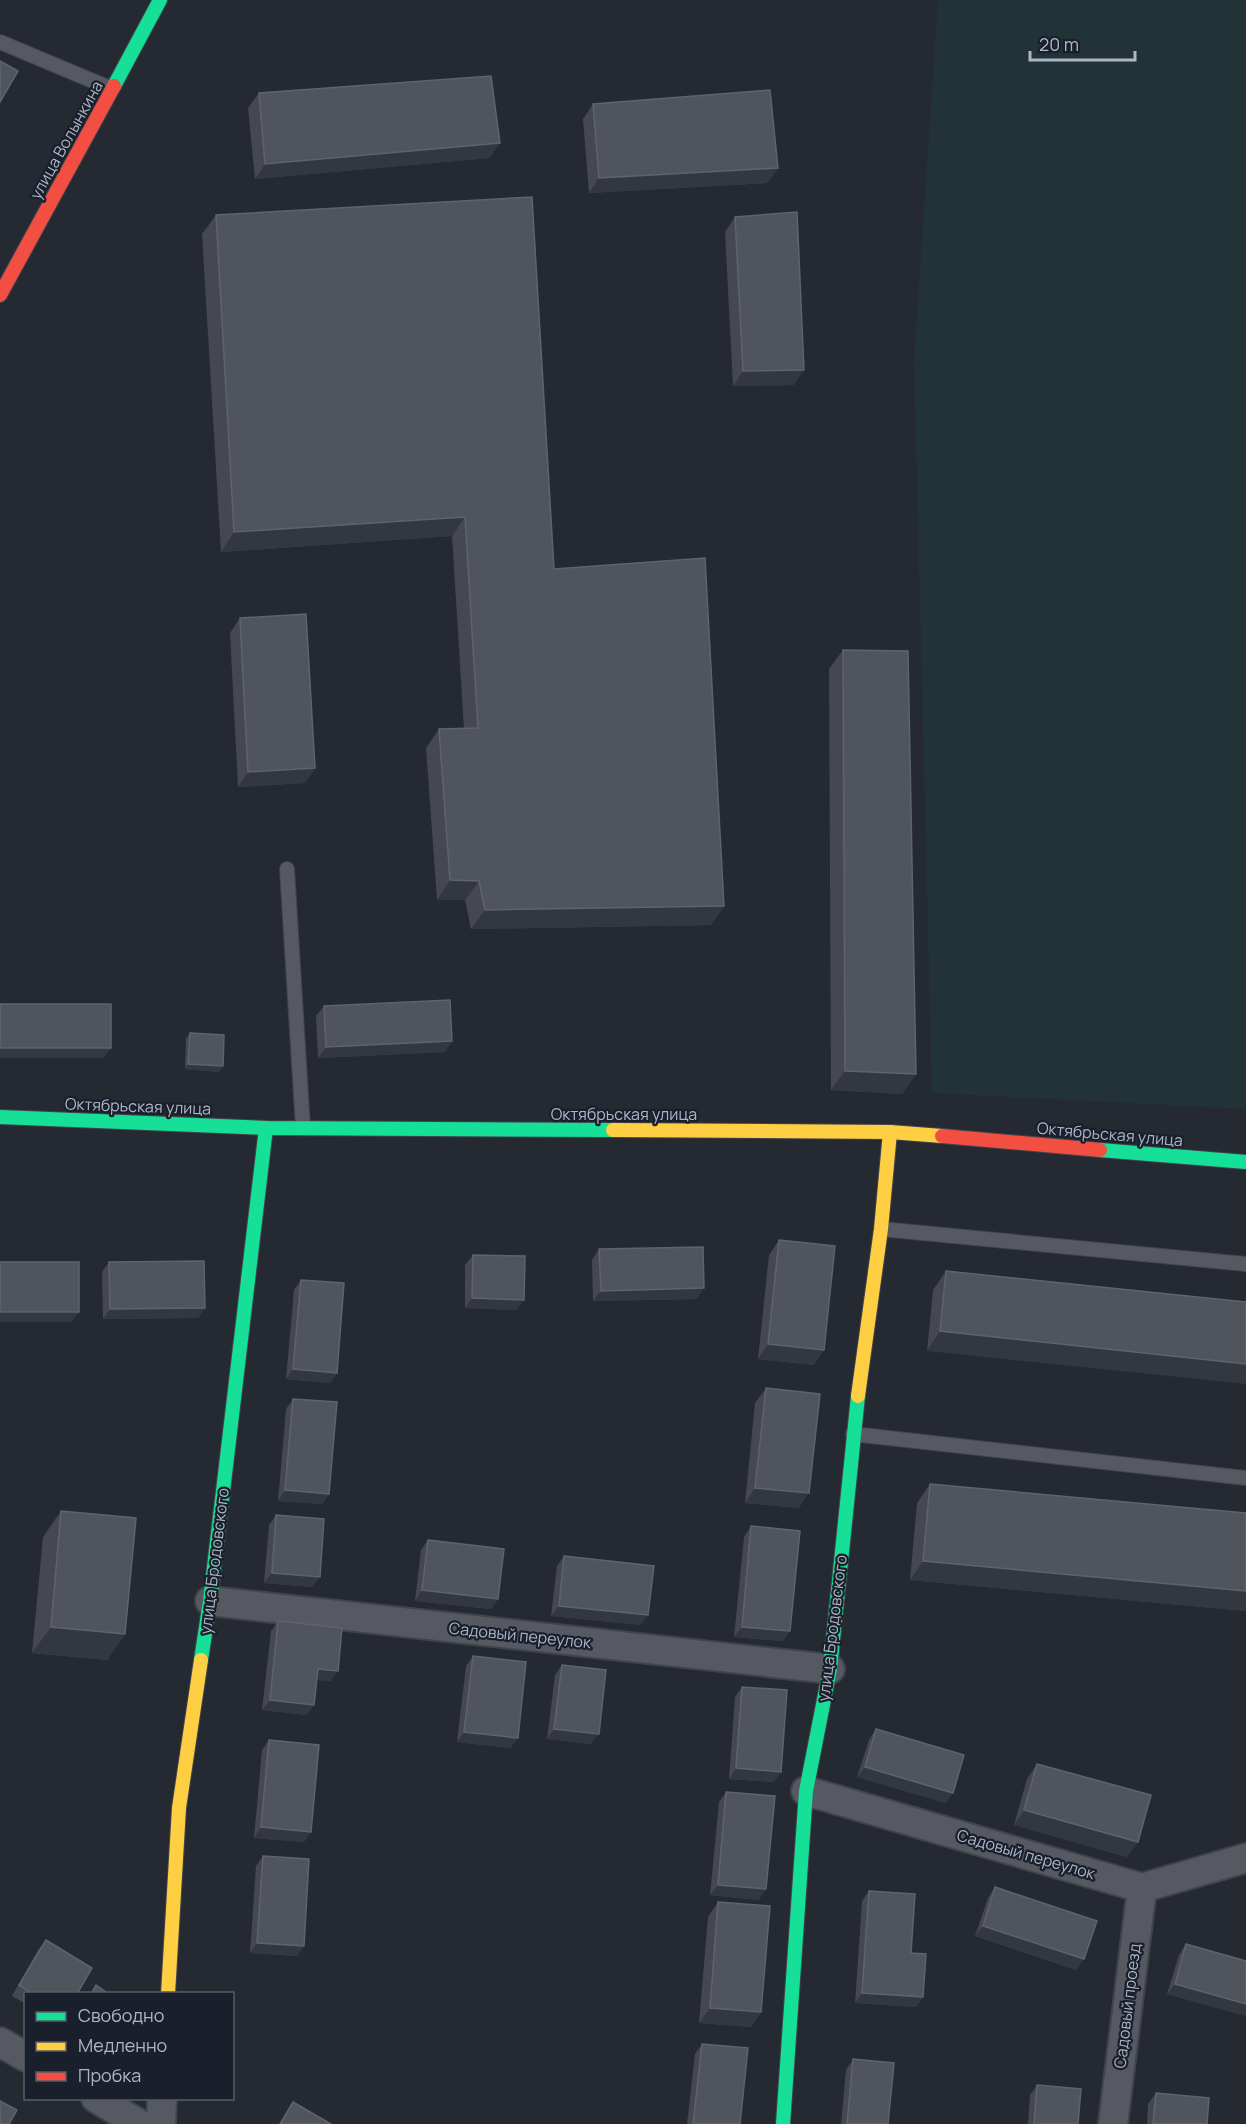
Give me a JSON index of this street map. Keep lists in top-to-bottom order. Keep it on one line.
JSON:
{"streets":{"street":["улица Волынкина","Октябрьская улица","улица Бродовского","Садовый переулок","Садовый проезд"]},"crossings":[["Октябрьская улица","улица Бродовского"],["улица Бродовского","Садовый переулок"],["Садовый переулок","Садовый проезд"]],"legend":["Свободно","Медленно","Пробка"],"scale_bar":"20 m"}
